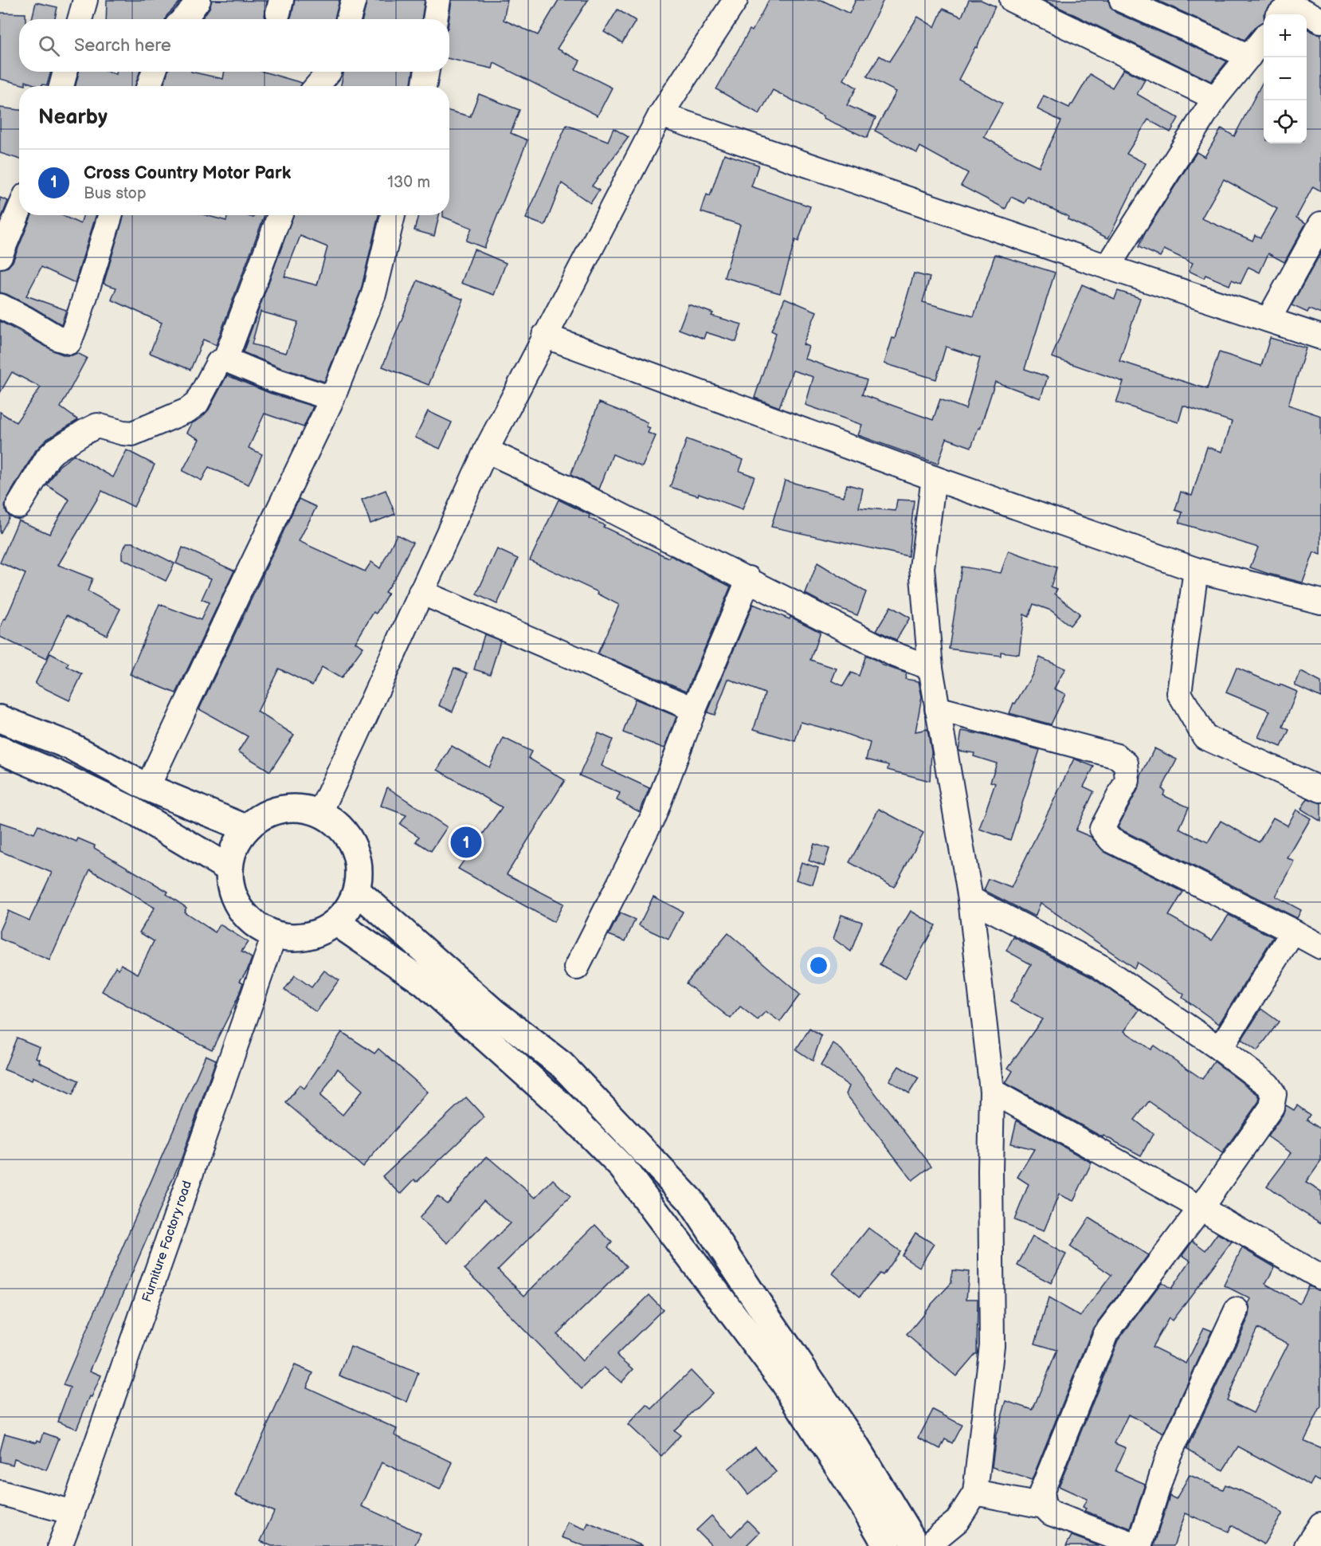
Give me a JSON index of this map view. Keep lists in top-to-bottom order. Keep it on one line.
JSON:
{"streets":{"street":["Furniture Factory road"]},"page":{"map_buttons":["+","−"],"search":"Search here","heading":"Nearby","list":[{"mark":"1","name":"Cross Country Motor Park","note":"Bus stop","value":"130 m"}],"pins":"1"}}
